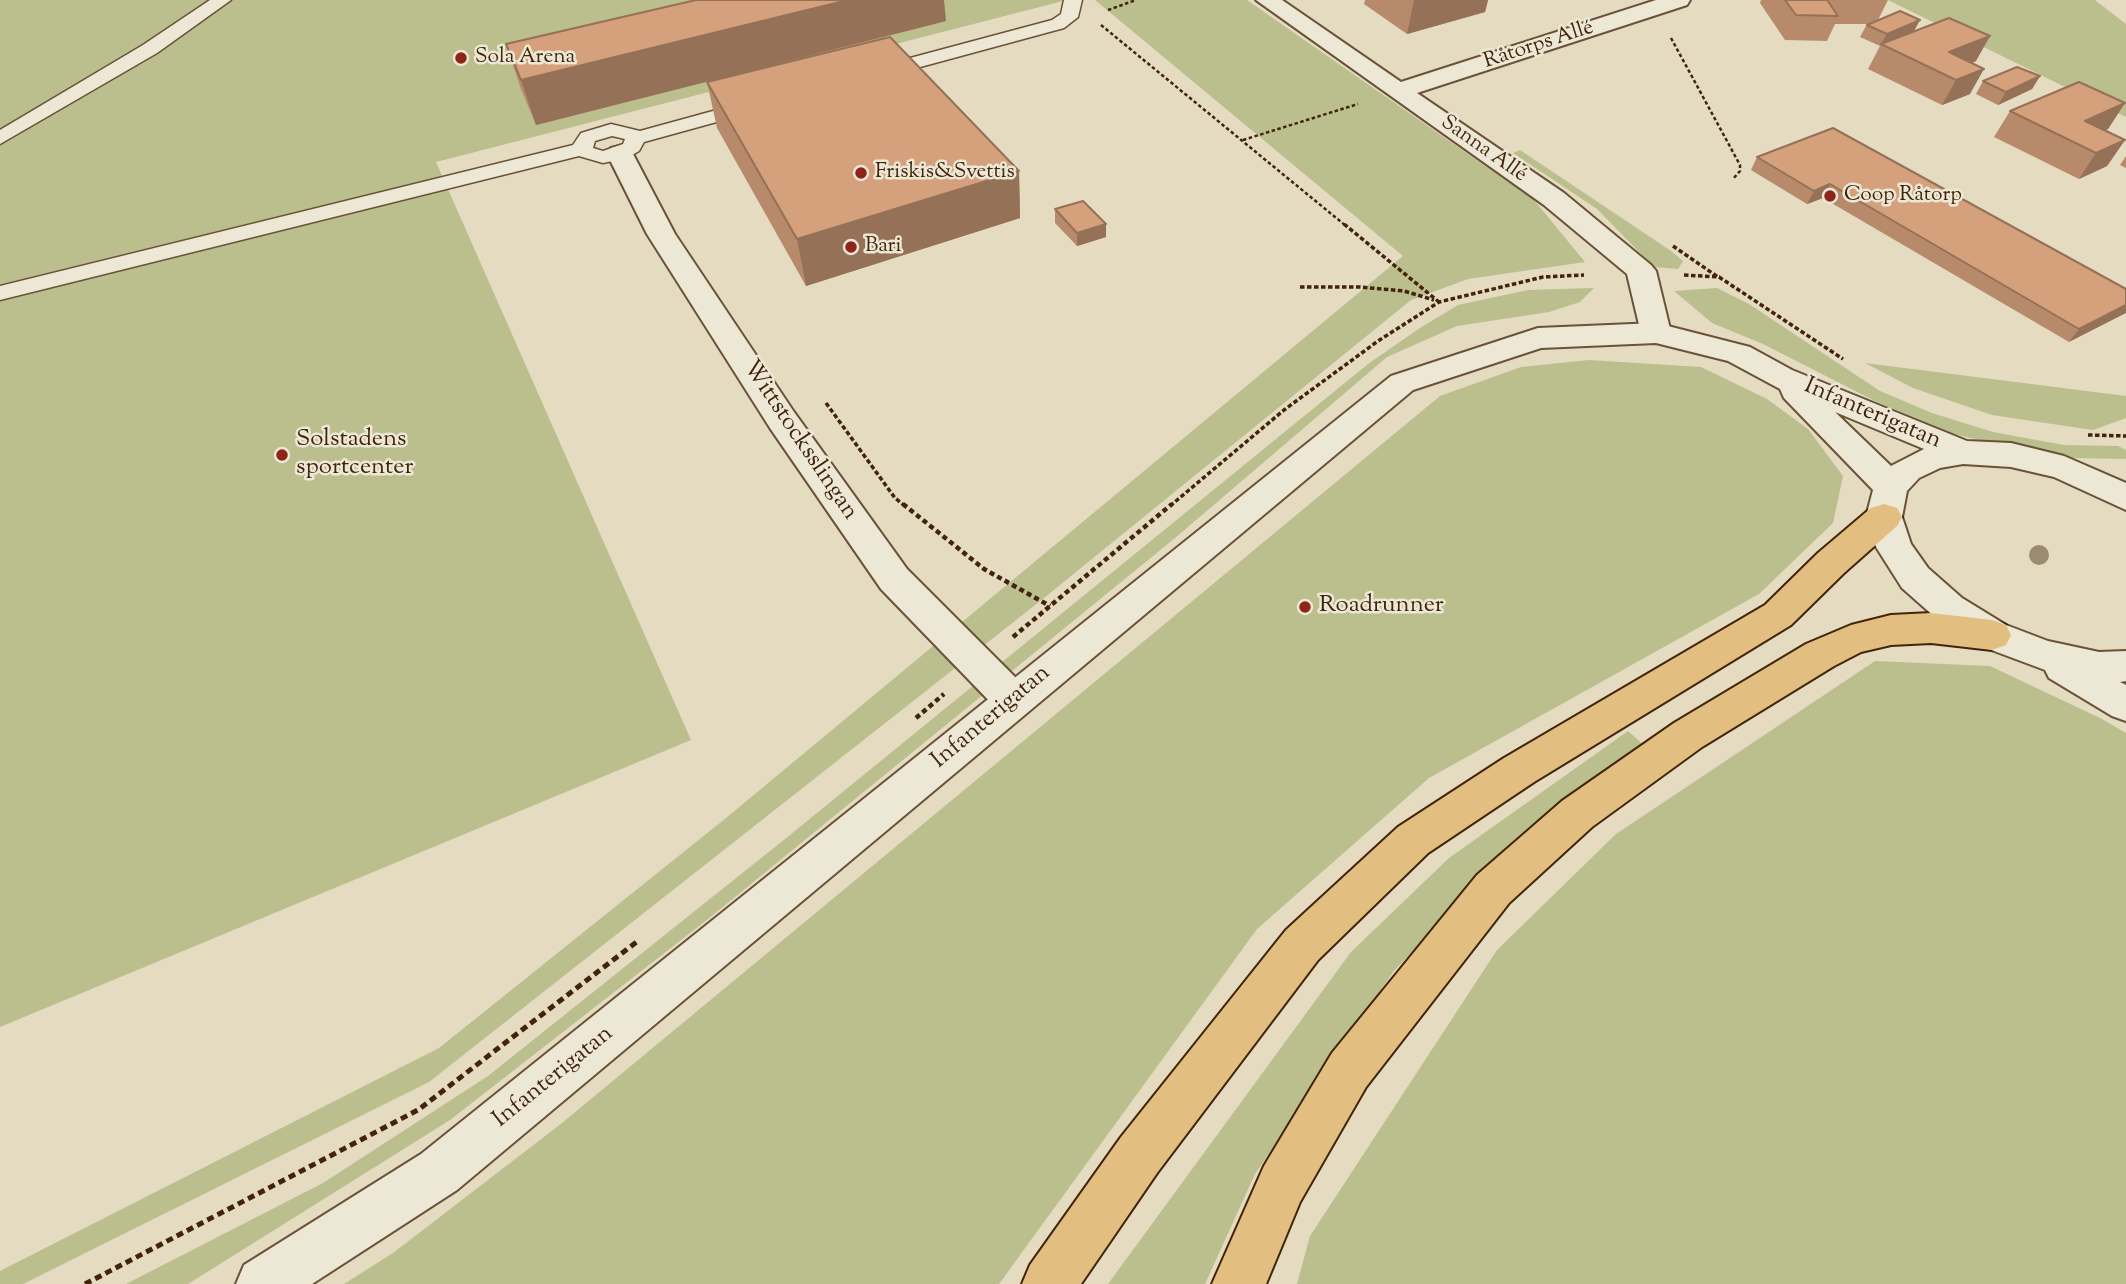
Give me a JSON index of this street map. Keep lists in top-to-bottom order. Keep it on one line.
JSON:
{"streets":{"street":["Råtorps Allé","Sanna Allé","Infanterigatan","Wittstocksslingan"]},"crossings":[["Råtorps Allé","Sanna Allé"],["Sanna Allé","Infanterigatan"],["Infanterigatan","Wittstocksslingan"]],"places":["Sola Arena","Friskis&Svettis","Coop Råtorp","Bari","Solstadens sportcenter","Roadrunner"]}
